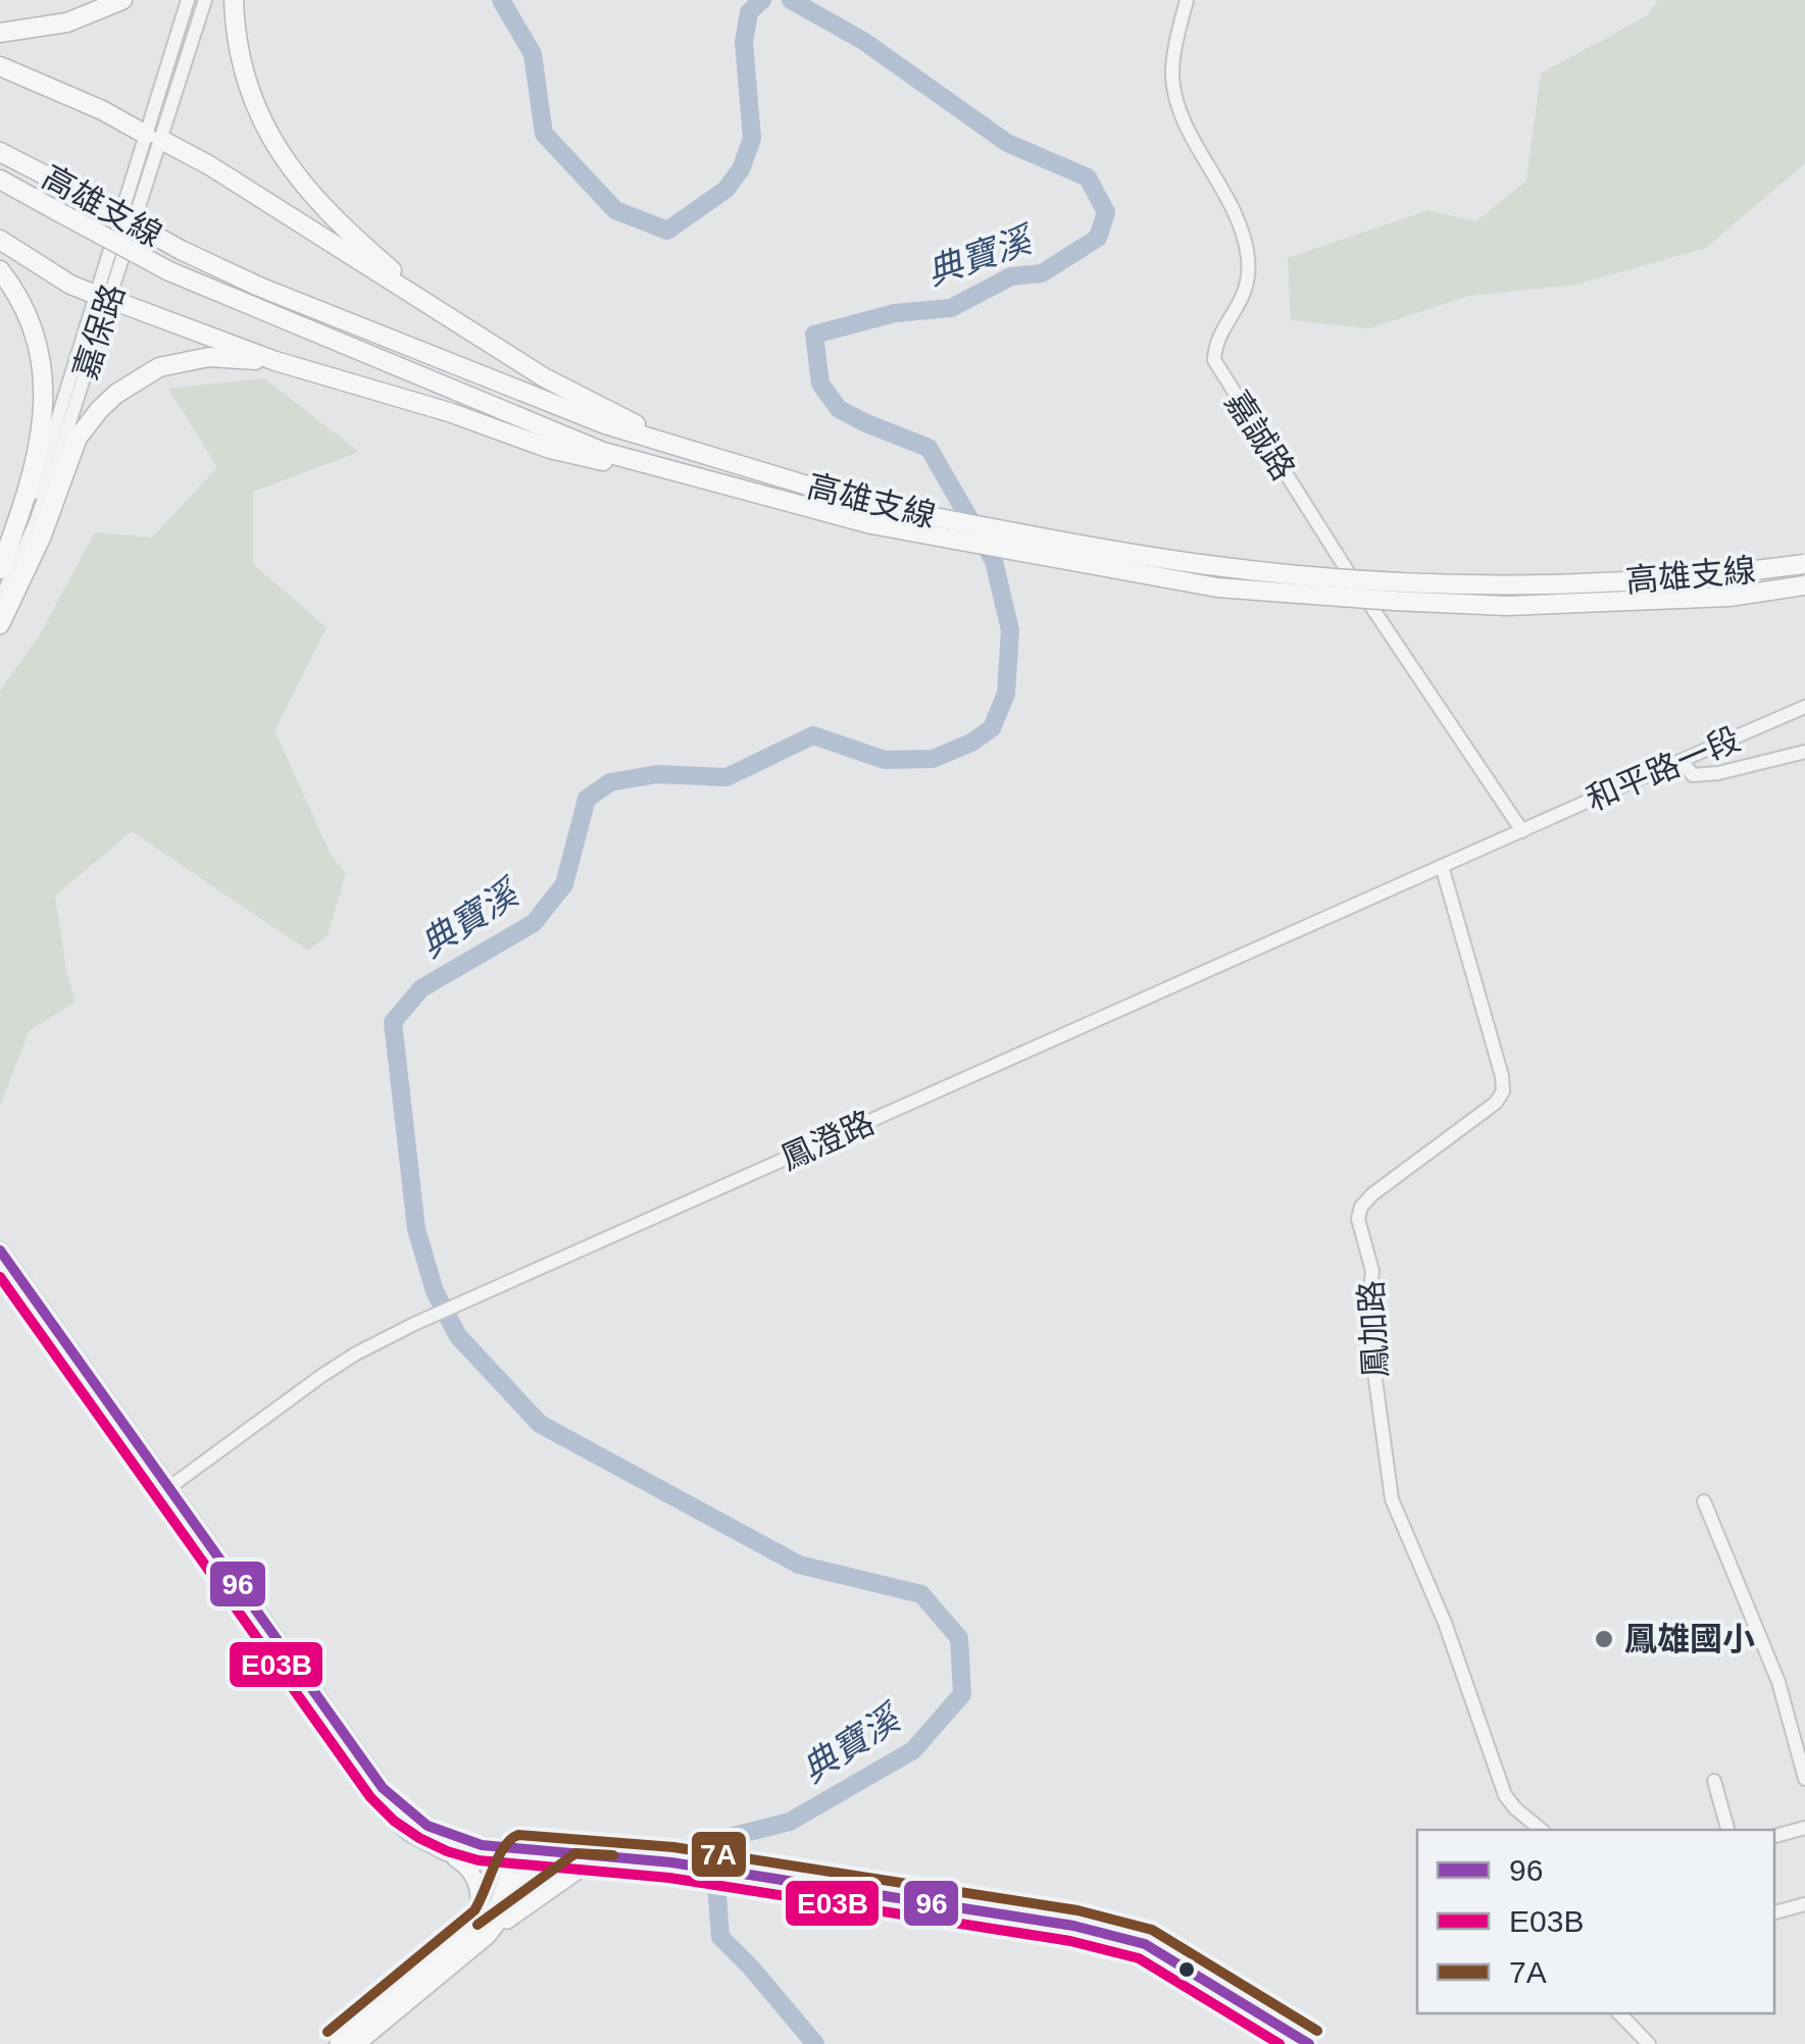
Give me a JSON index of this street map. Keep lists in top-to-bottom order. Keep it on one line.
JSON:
{"streets":{"highway":["高雄支線"],"street":["嘉保路","嘉誠路","和平路一段","鳳澄路","鳳加路"]},"crossings":[["嘉誠路","和平路一段"],["嘉誠路","鳳澄路"],["和平路一段","鳳澄路"],["鳳澄路","鳳加路"]],"water":["典寶溪"],"places":["鳳雄國小"],"lines":["transit line 96","transit line E03B","transit line 7A"],"legend":["96","E03B","7A"]}
